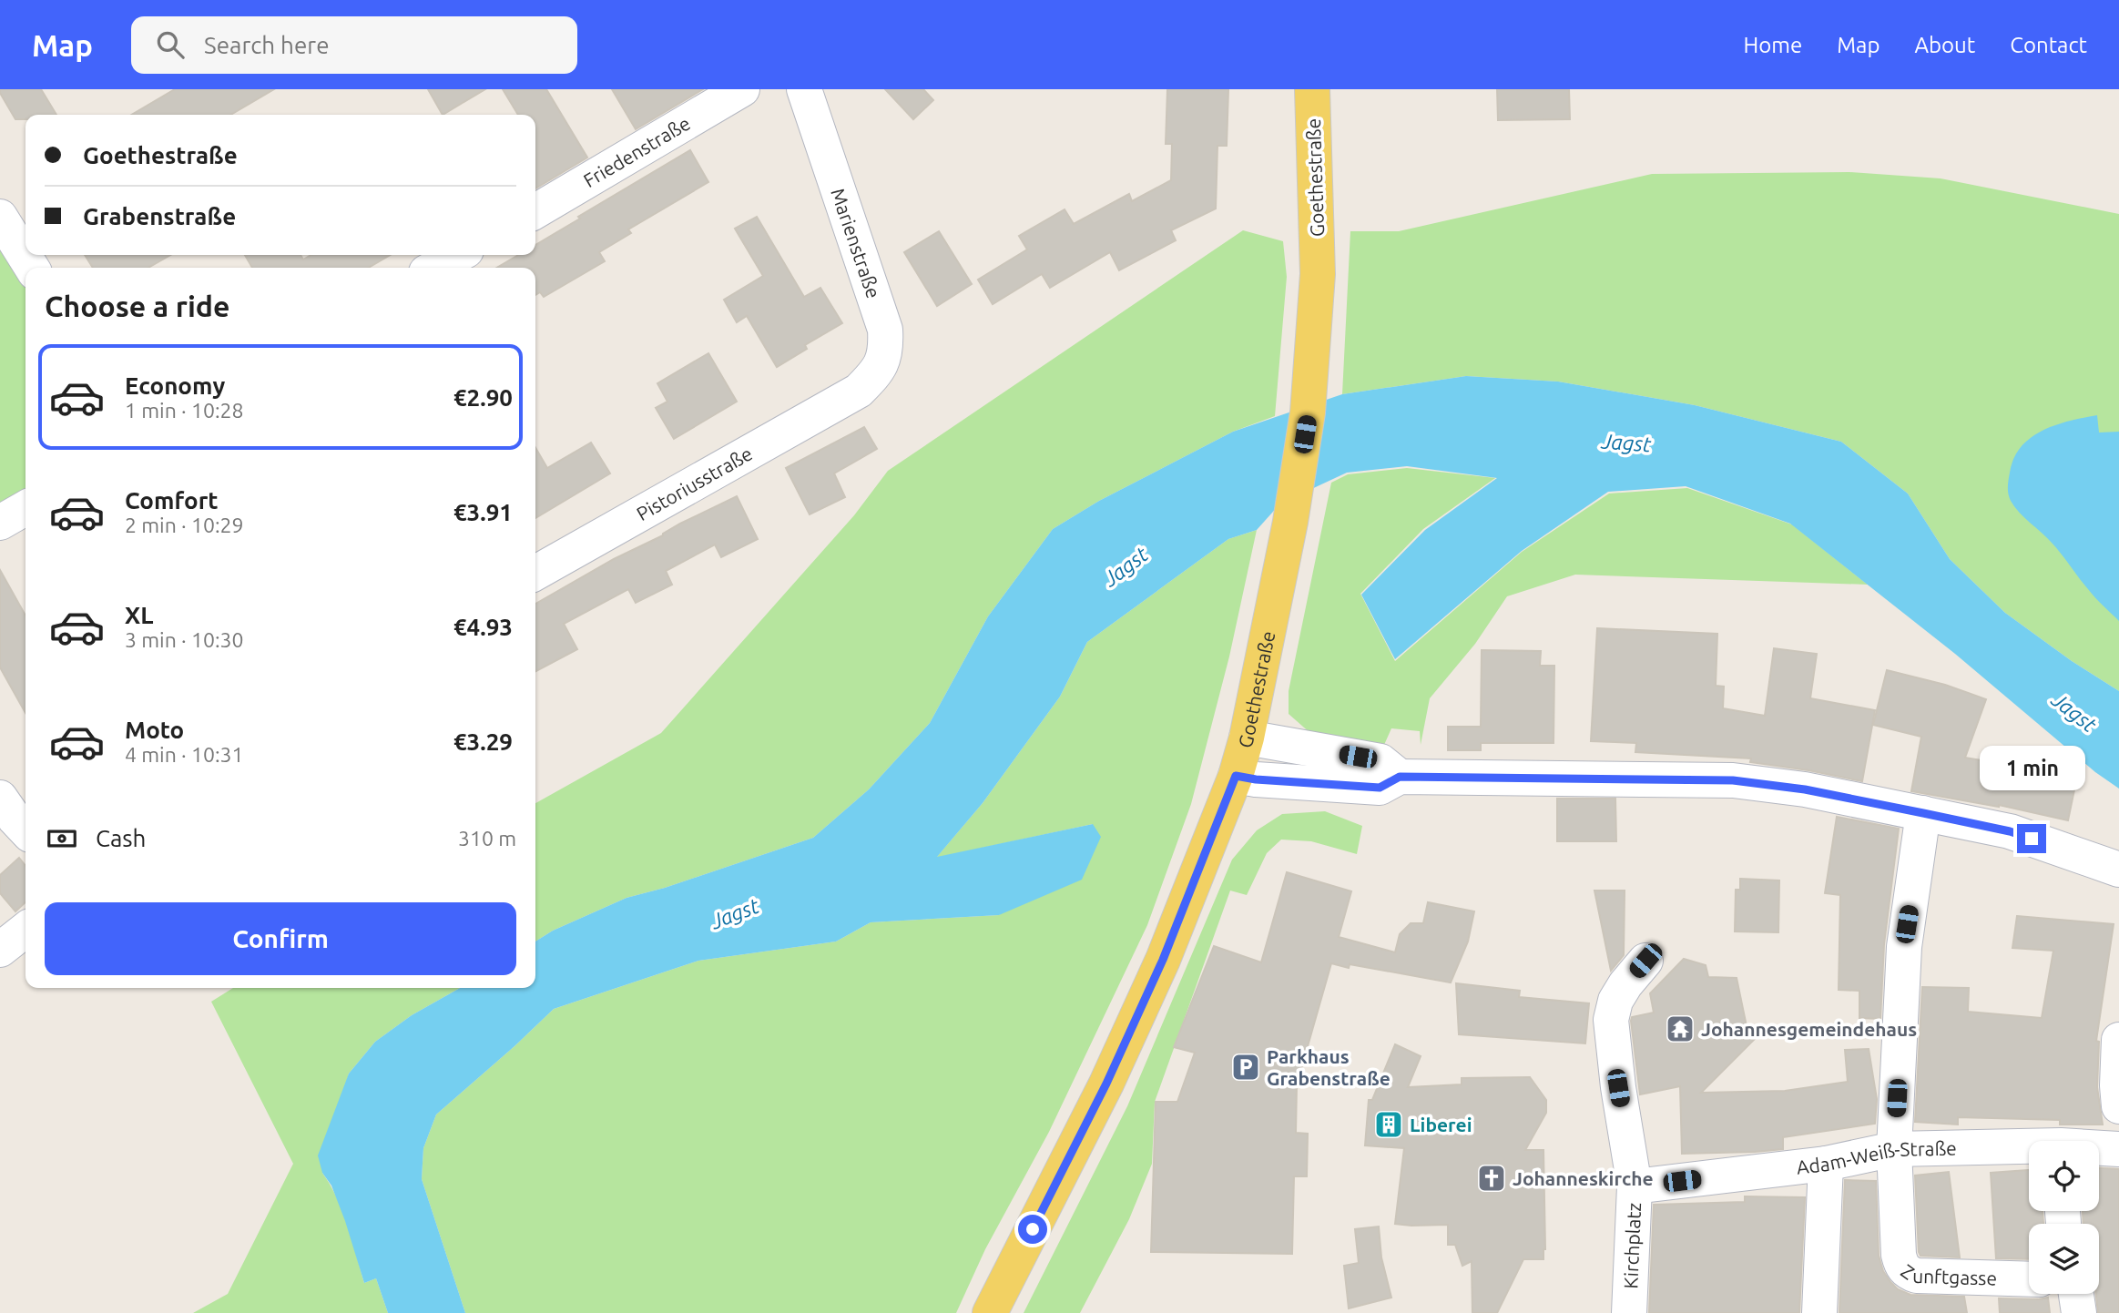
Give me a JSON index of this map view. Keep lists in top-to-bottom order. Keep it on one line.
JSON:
{"streets":{"main road":["Goethestraße"],"street":["Friedenstraße","Marienstraße","Pistoriusstraße","Adam-Weiß-Straße","Kirchplatz","Zunftgasse"]},"crossings":[["Marienstraße","Pistoriusstraße"],["Adam-Weiß-Straße","Kirchplatz"],["Adam-Weiß-Straße","Zunftgasse"]],"water":["Jagst"],"places":{"temple":["Johannesgemeindehaus"],"parking":["Parkhaus Grabenstraße"],"building":["Liberei"],"church":["Johanneskirche"]},"page":{"header":"Map","search":"Search here","nav":["Home","Map","About","Contact"],"banner":["Goethestraße","Grabenstraße"],"heading":"Choose a ride","list":[{"name":"Economy","note":"1 min · 10:28","value":"€2.90"},{"name":"Comfort","note":"2 min · 10:29","value":"€3.91"},{"name":"XL","note":"3 min · 10:30","value":"€4.93"},{"name":"Moto","note":"4 min · 10:31","value":"€3.29"}],"bubble":"1 min","pay":["Cash","310 m"],"buttons":"Confirm"}}
